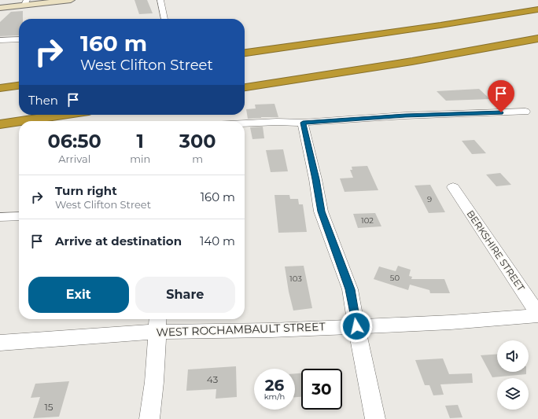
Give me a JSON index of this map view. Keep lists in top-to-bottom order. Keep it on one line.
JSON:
{"streets":{"street":["BERKSHIRE STREET","WEST ROCHAMBAULT STREET"]},"crossings":[["BERKSHIRE STREET","WEST ROCHAMBAULT STREET"]],"house_numbers":["9","102","50","103","43","15"],"page":{"turn":["160 m","West Clifton Street"],"then":"Then","eta":["06:50","Arrival","1","min","300","m"],"list":[{"name":"Turn right","note":"West Clifton Street","value":"160 m"},{"name":"Arrive at destination","value":"140 m"}],"buttons":["Exit","Share"],"speed":"26 km/h","limit":"30"}}
